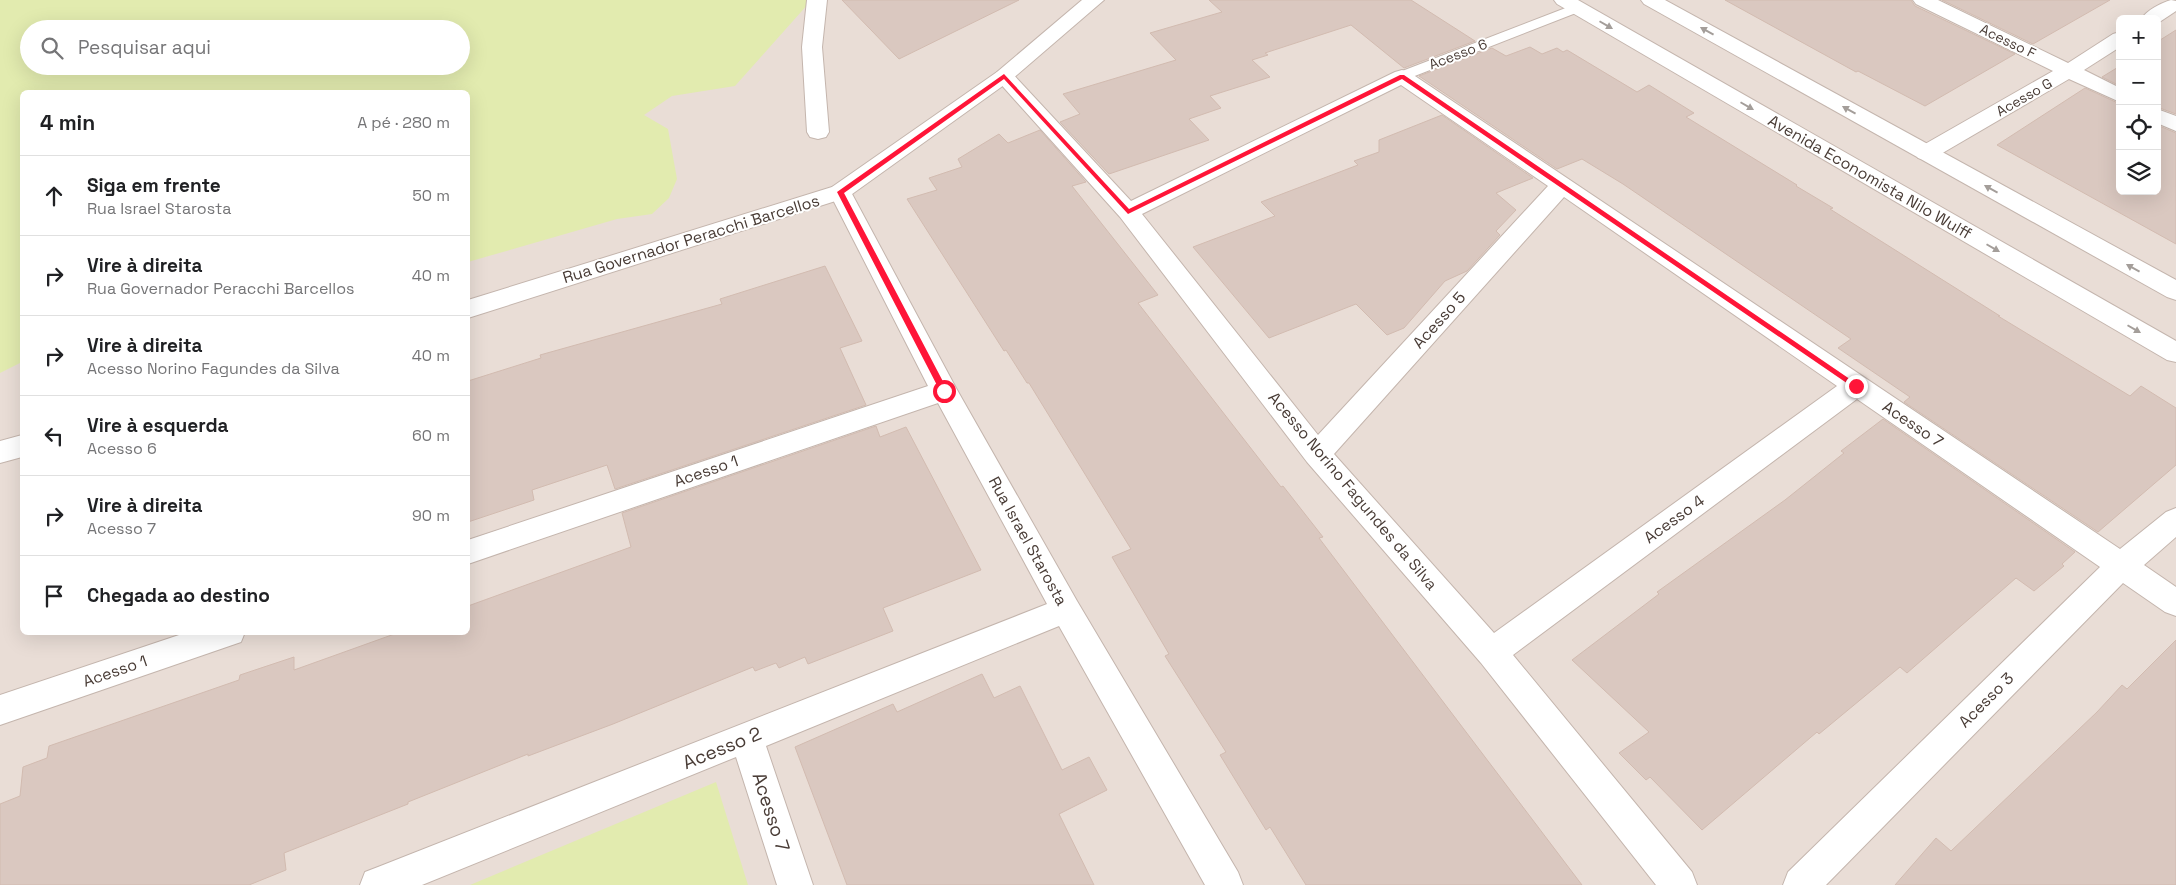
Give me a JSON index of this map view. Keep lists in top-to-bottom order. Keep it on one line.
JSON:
{"streets":{"street":["Acesso F","Acesso 6","Acesso G","Avenida Economista Nilo Wulff","Rua Governador Peracchi Barcellos","Acesso 5","Acesso 7","Acesso 1","Acesso Norino Fagundes da Silva","Acesso 4","Rua Israel Starosta","Acesso 3","Acesso 2"]},"crossings":[["Acesso F","Acesso G"],["Acesso 6","Avenida Economista Nilo Wulff"],["Acesso 6","Acesso 7"],["Acesso 6","Acesso Norino Fagundes da Silva"],["Rua Governador Peracchi Barcellos","Acesso Norino Fagundes da Silva"],["Rua Governador Peracchi Barcellos","Rua Israel Starosta"],["Acesso 5","Acesso 7"],["Acesso 5","Acesso Norino Fagundes da Silva"],["Acesso 7","Acesso 4"],["Acesso 7","Acesso 3"],["Acesso 7","Acesso 2"],["Acesso 1","Rua Israel Starosta"],["Acesso Norino Fagundes da Silva","Acesso 4"],["Rua Israel Starosta","Acesso 2"]],"page":{"map_buttons":["+","−"],"search":"Pesquisar aqui","heading":["4 min","A pé · 280 m"],"list":[["Siga em frente","Rua Israel Starosta","50 m"],["Vire à direita","Rua Governador Peracchi Barcellos","40 m"],["Vire à direita","Acesso Norino Fagundes da Silva","40 m"],["Vire à esquerda","Acesso 6","60 m"],["Vire à direita","Acesso 7","90 m"],"Chegada ao destino"]}}
